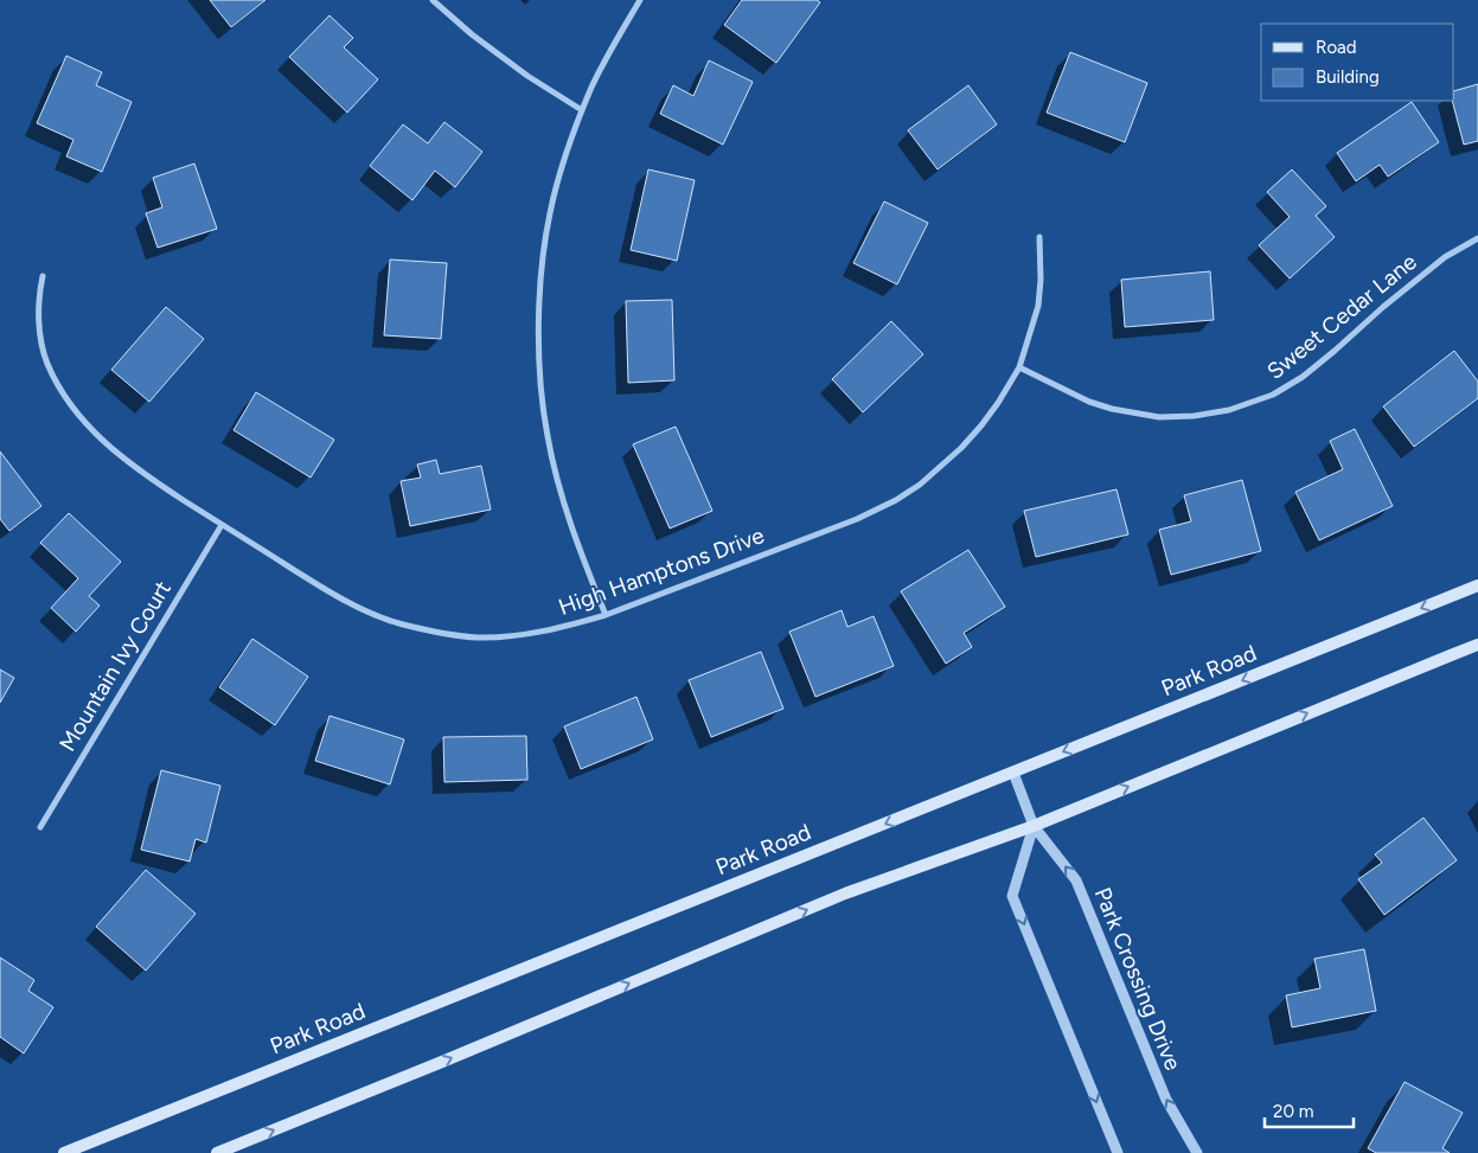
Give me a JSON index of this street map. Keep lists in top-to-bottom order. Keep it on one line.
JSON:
{"streets":{"main road":["Park Road"],"street":["Sweet Cedar Lane","High Hamptons Drive","Mountain Ivy Court","Park Crossing Drive"]},"crossings":[["Sweet Cedar Lane","High Hamptons Drive"],["High Hamptons Drive","Mountain Ivy Court"],["Park Road","Park Crossing Drive"]],"legend":["Road","Building"],"scale_bar":"20 m"}
